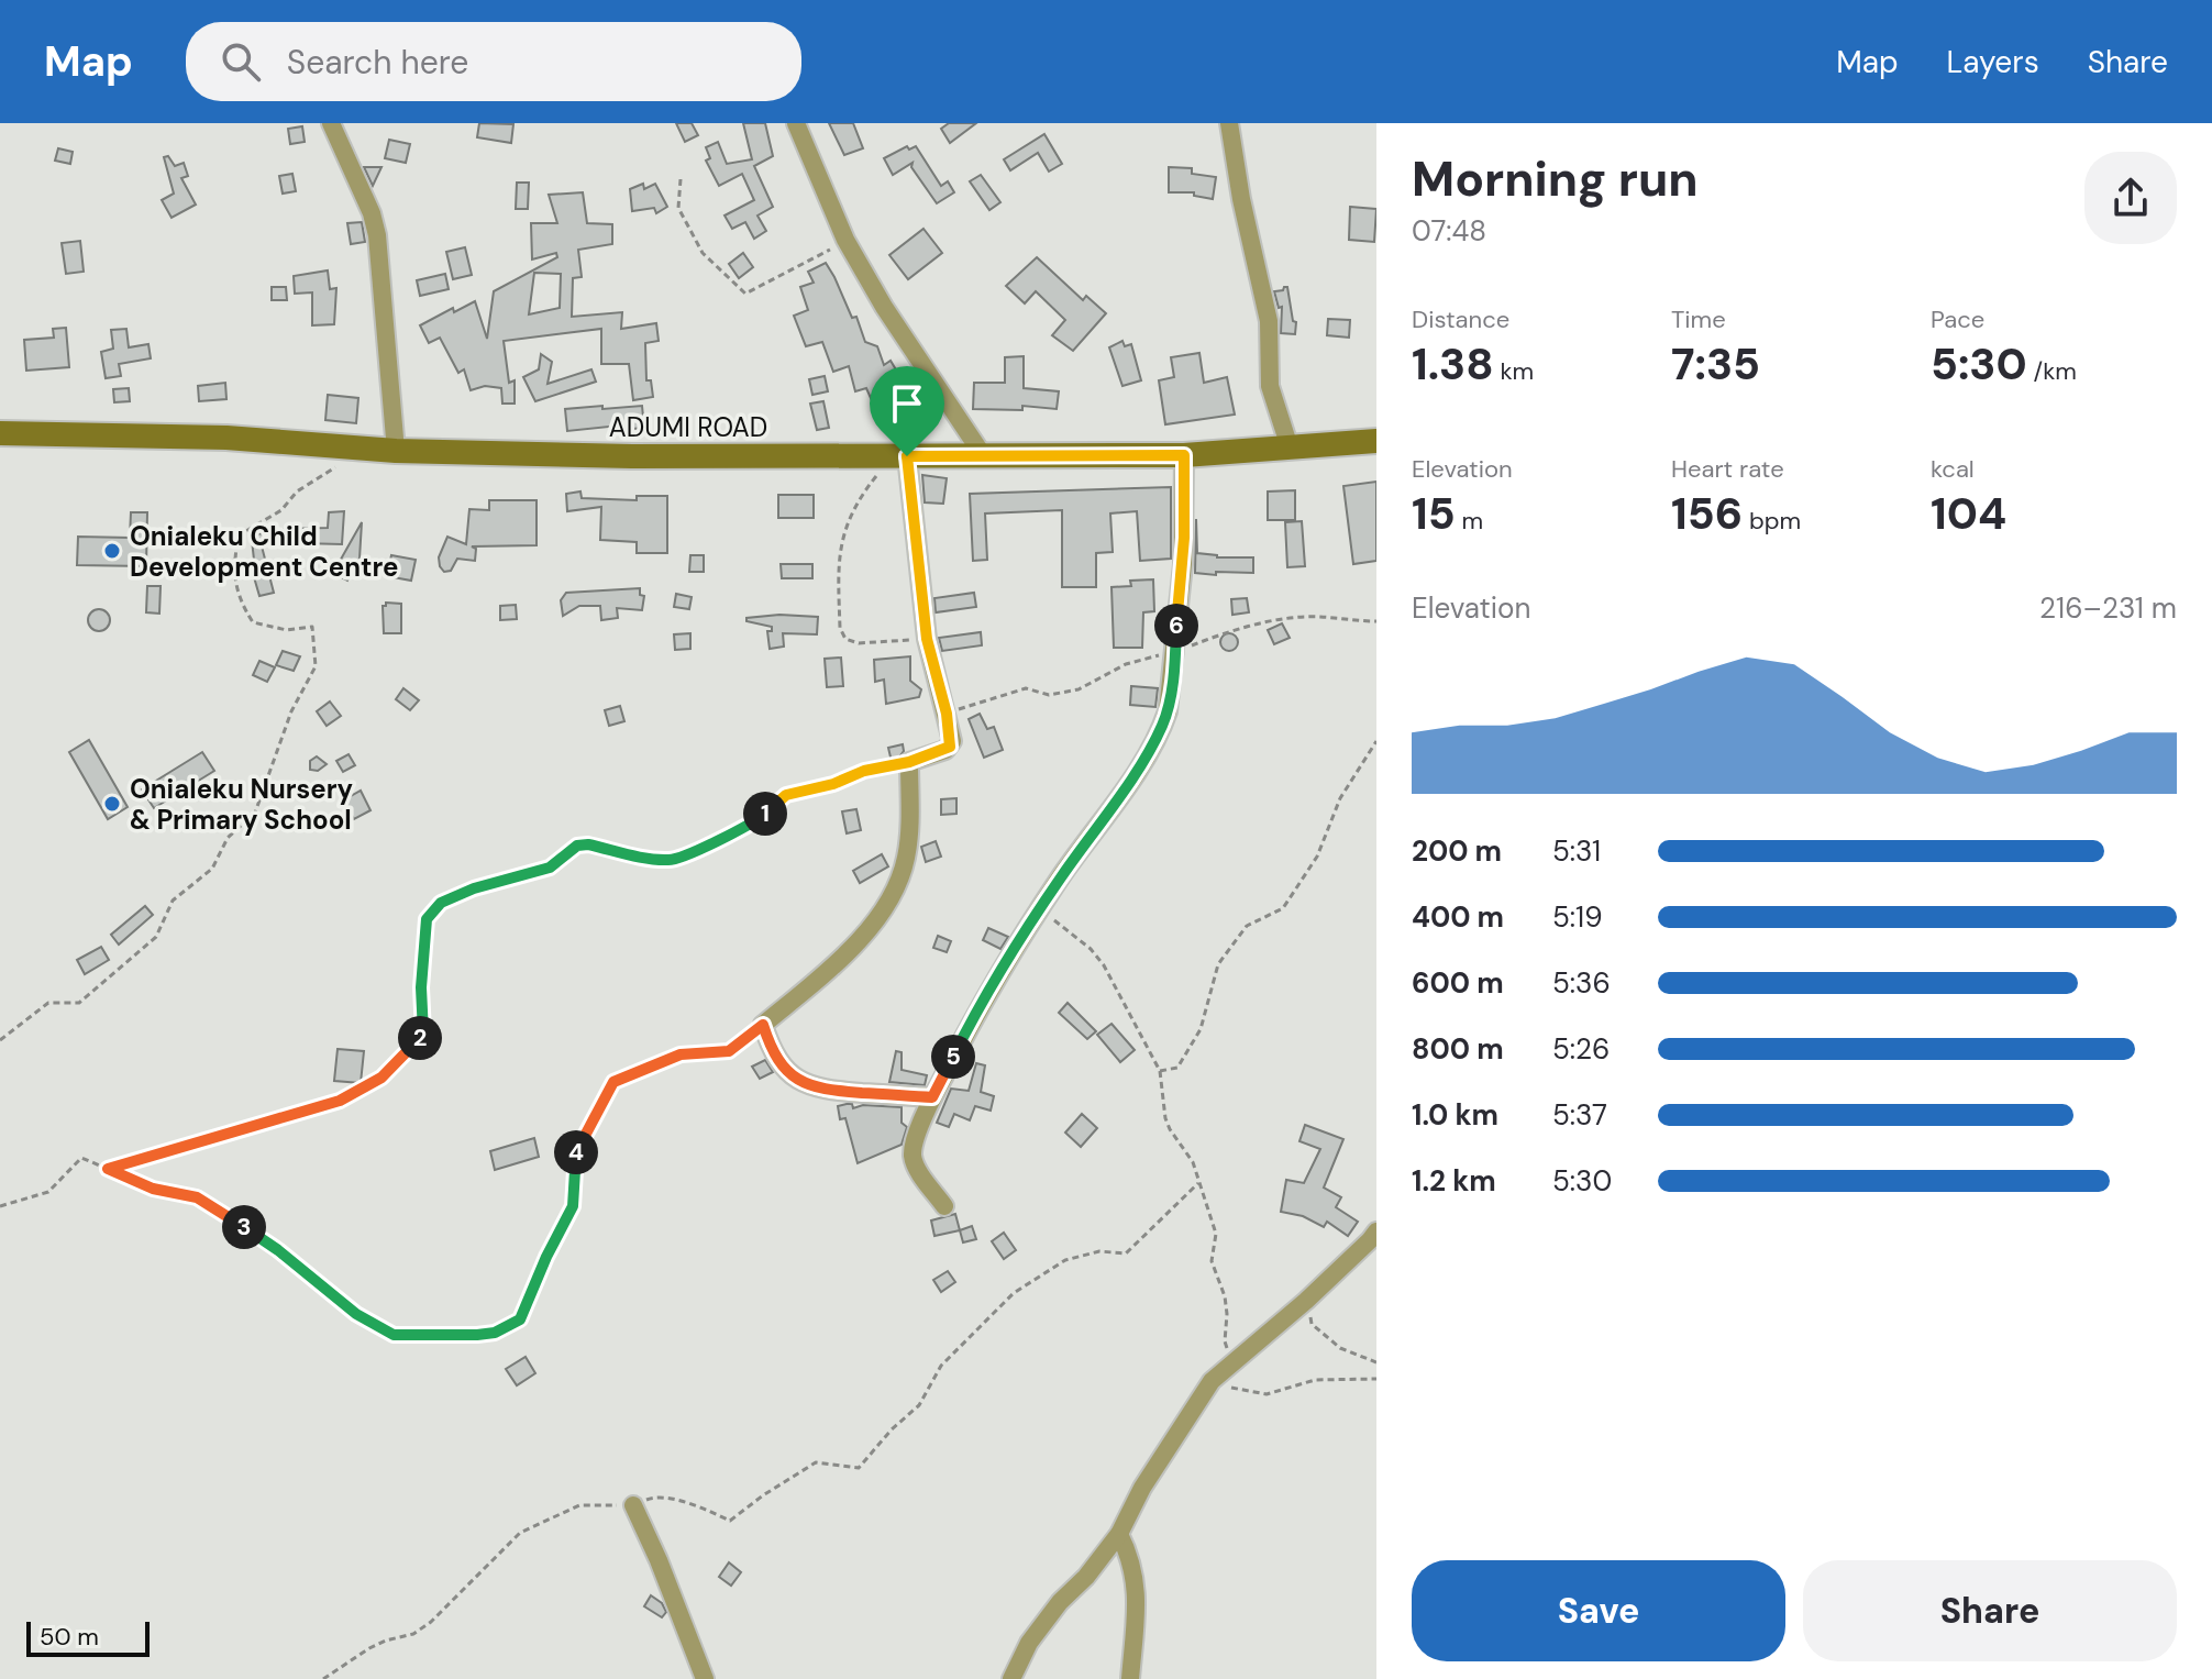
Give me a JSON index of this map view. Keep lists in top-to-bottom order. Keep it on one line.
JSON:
{"streets":{"main road":["ADUMI ROAD"]},"places":["Onialeku Child Development Centre","Onialeku Nursery & Primary School"],"scale_bar":"50 m","page":{"header":"Map","search":"Search here","nav":["Map","Layers","Share"],"heading":["Morning run","07:48"],"stats":[["Distance","1.38 km"],["Time","7:35"],["Pace","5:30 /km"],["Elevation","15 m"],["Heart rate","156 bpm"],["kcal","104"]],"chart":["Elevation","216–231 m"],"pins":["6","1","2","5","4","3"],"list":[{"name":"200 m","note":"5:31"},{"name":"400 m","note":"5:19"},{"name":"600 m","note":"5:36"},{"name":"800 m","note":"5:26"},{"name":"1.0 km","note":"5:37"},{"name":"1.2 km","note":"5:30"}],"buttons":["Save","Share"],"scale":"50 m"}}
